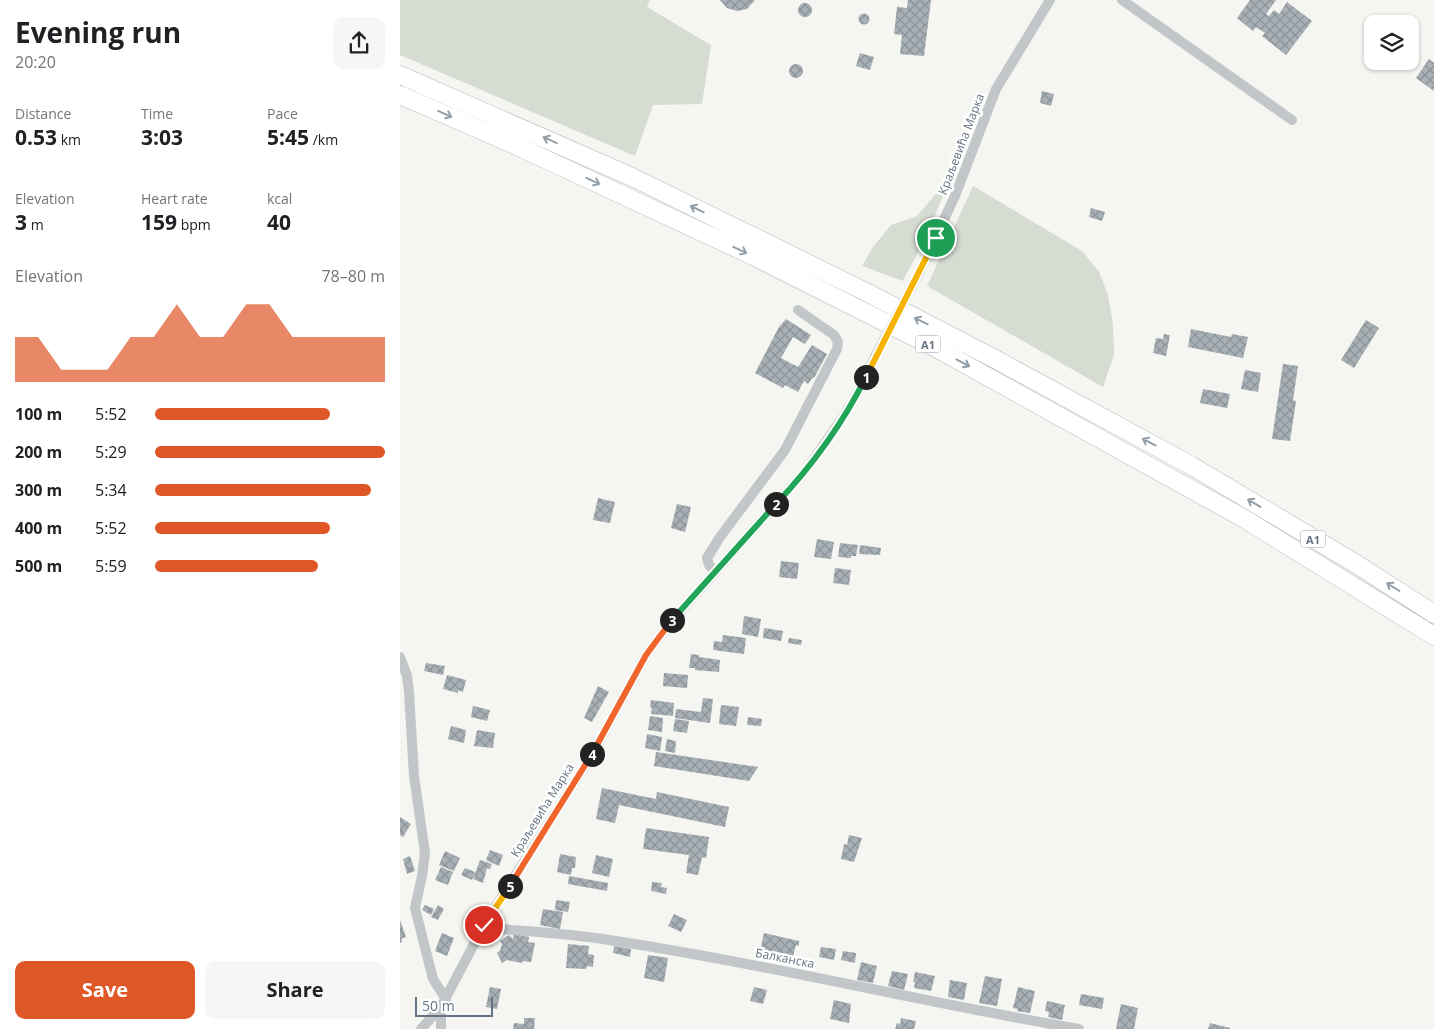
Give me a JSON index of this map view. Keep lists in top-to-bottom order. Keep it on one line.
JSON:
{"streets":{"highway":["A1"],"street":["Краљевића Марка","Балканска"]},"crossings":[["Краљевића Марка","Балканска"]],"scale_bar":"50 m","page":{"heading":["Evening run","20:20"],"stats":[["Distance","0.53 km"],["Time","3:03"],["Pace","5:45 /km"],["Elevation","3 m"],["Heart rate","159 bpm"],["kcal","40"]],"chart":["Elevation","78–80 m"],"pins":["1","2","3","4","5"],"list":[{"name":"100 m","note":"5:52"},{"name":"200 m","note":"5:29"},{"name":"300 m","note":"5:34"},{"name":"400 m","note":"5:52"},{"name":"500 m","note":"5:59"}],"buttons":["Save","Share"],"scale":"50 m"}}
